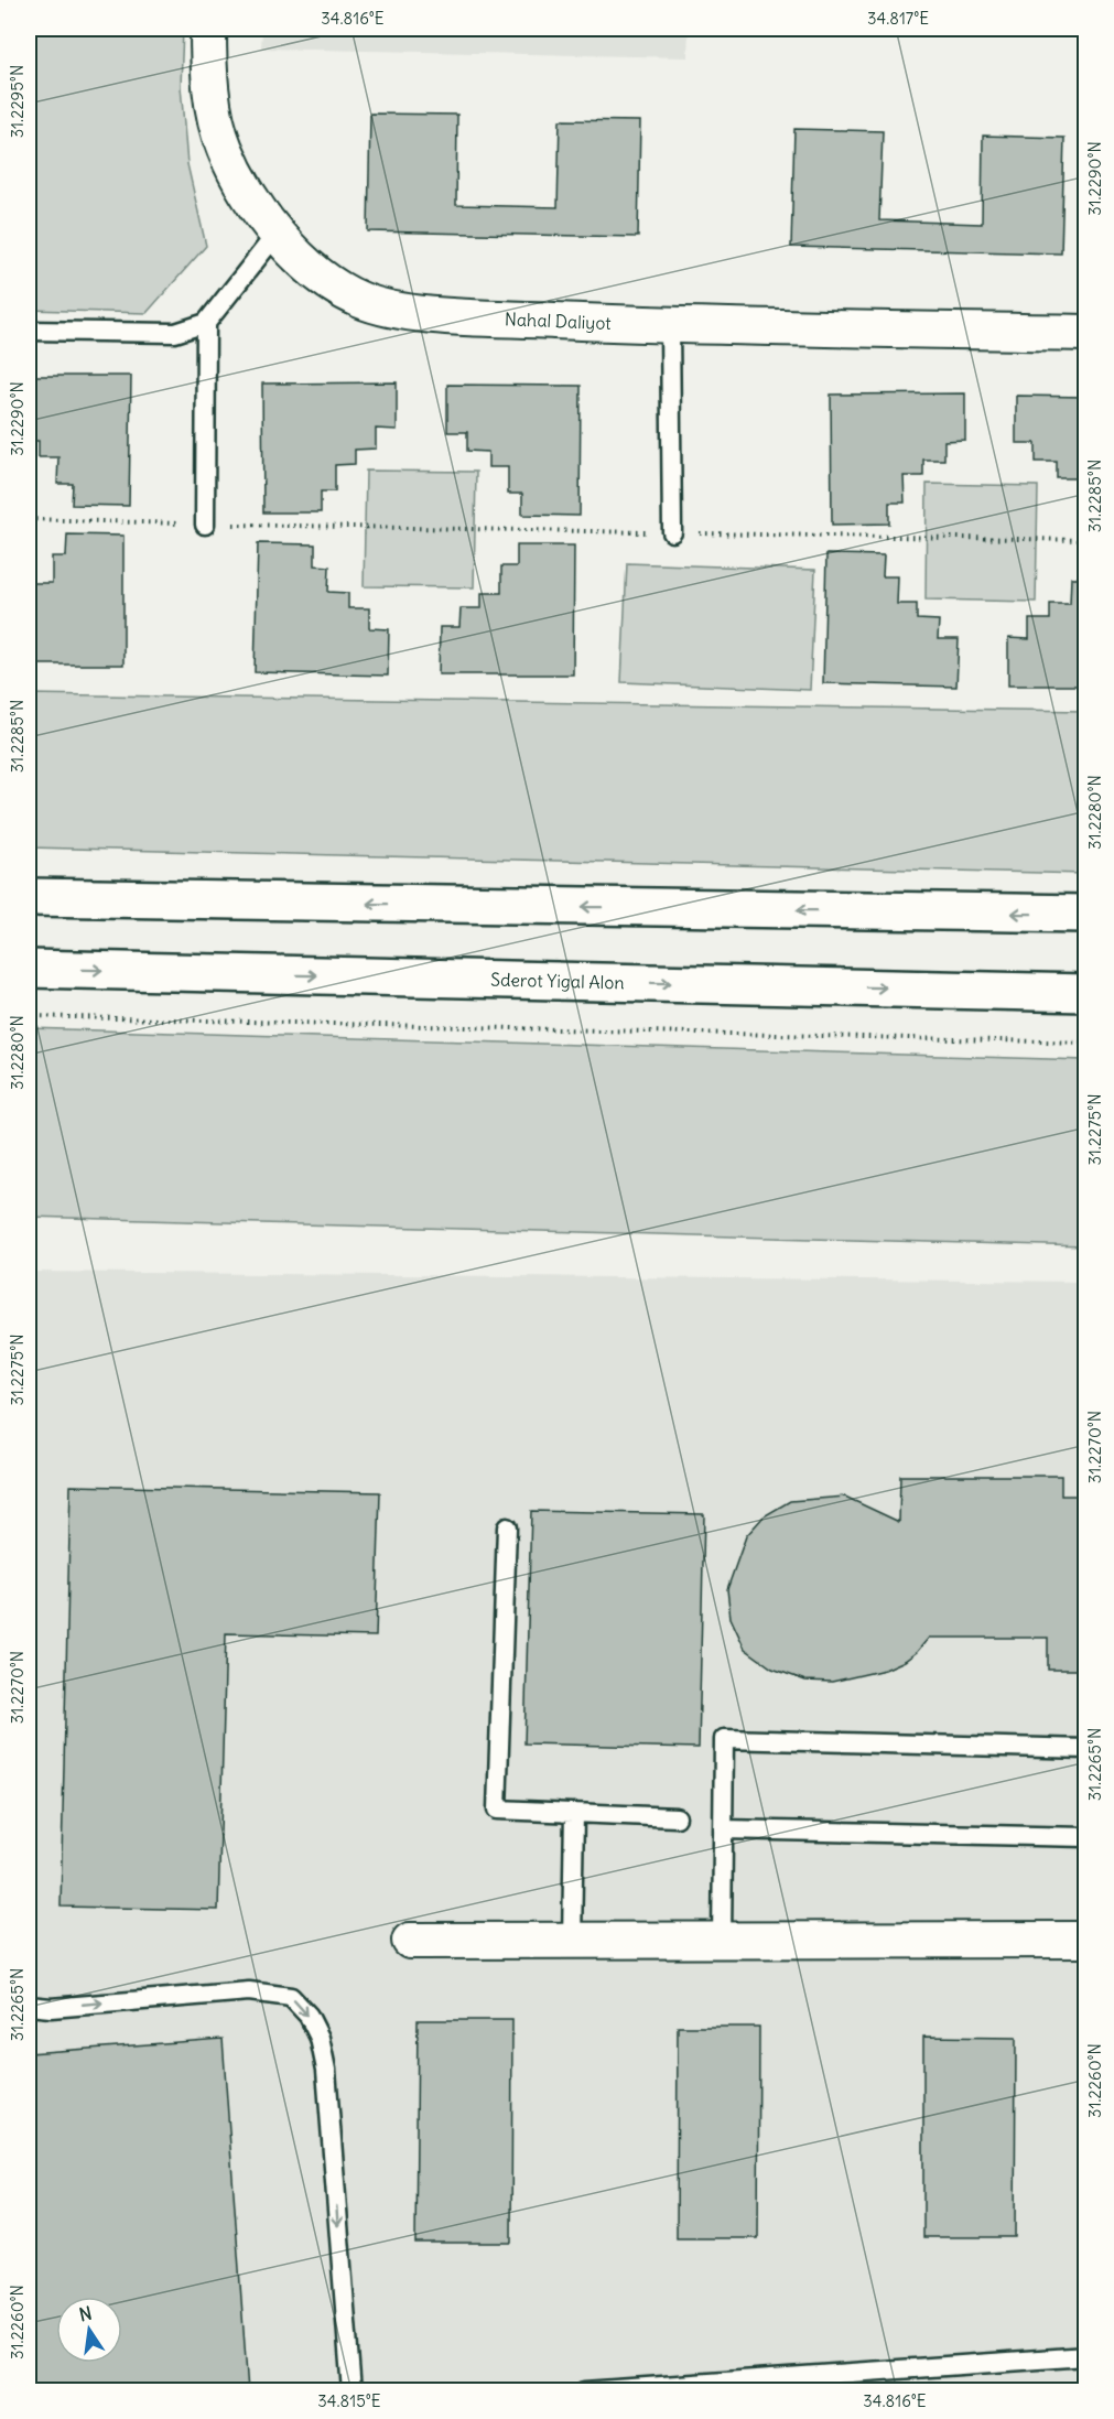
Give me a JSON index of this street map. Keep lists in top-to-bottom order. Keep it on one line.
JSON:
{"streets":{"highway":["Sderot Yigal Alon"],"street":["Nahal Daliyot"]},"north":"top","coordinates":["34.816°E","34.817°E","31.2295°N","31.2290°N","31.2285°N","31.2280°N","31.2275°N","31.2270°N","31.2265°N","31.2260°N","34.815°E"]}
